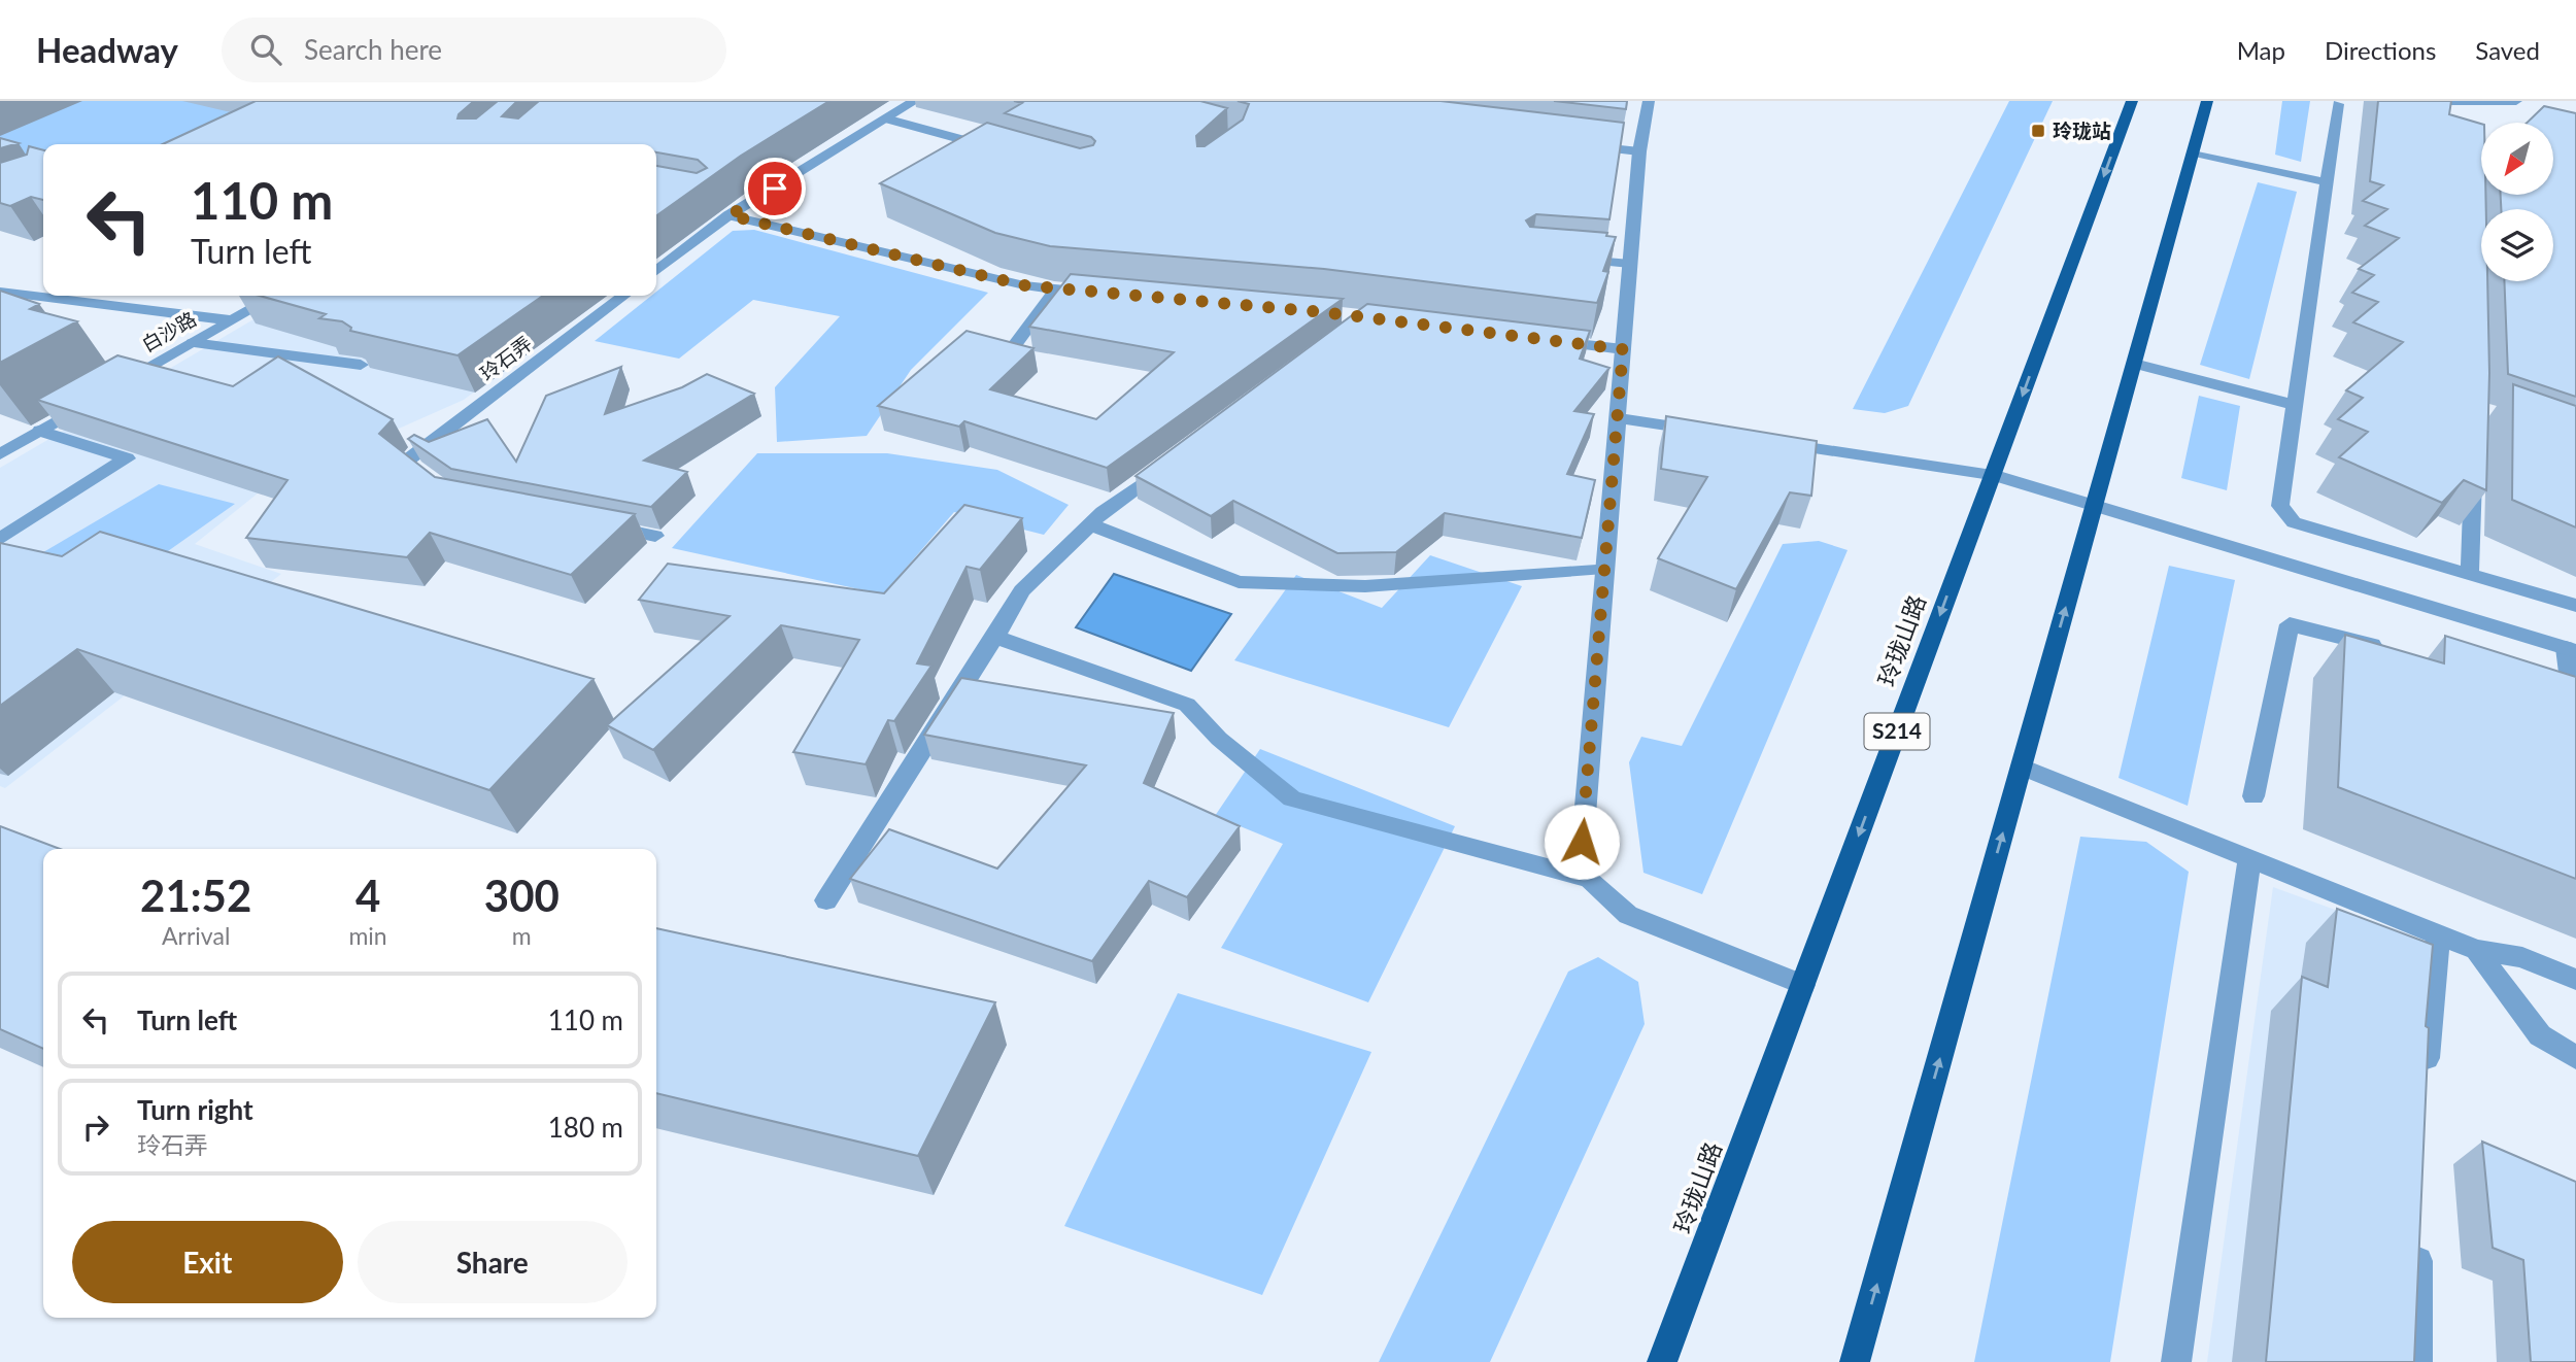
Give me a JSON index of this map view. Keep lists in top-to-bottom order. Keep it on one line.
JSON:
{"streets":{"main road":["玲珑山路","S214"],"street":["白沙路","玲石弄"]},"places":{"transit":["玲珑站"]},"north":"bottom left","page":{"header":"Headway","search":"Search here","nav":["Map","Directions","Saved"],"turn":["110 m","Turn left"],"eta":["21:52","Arrival","4","min","300","m"],"list":[{"name":"Turn left","value":"110 m"},{"name":"Turn right","note":"玲石弄","value":"180 m"}],"buttons":["Exit","Share"]}}
